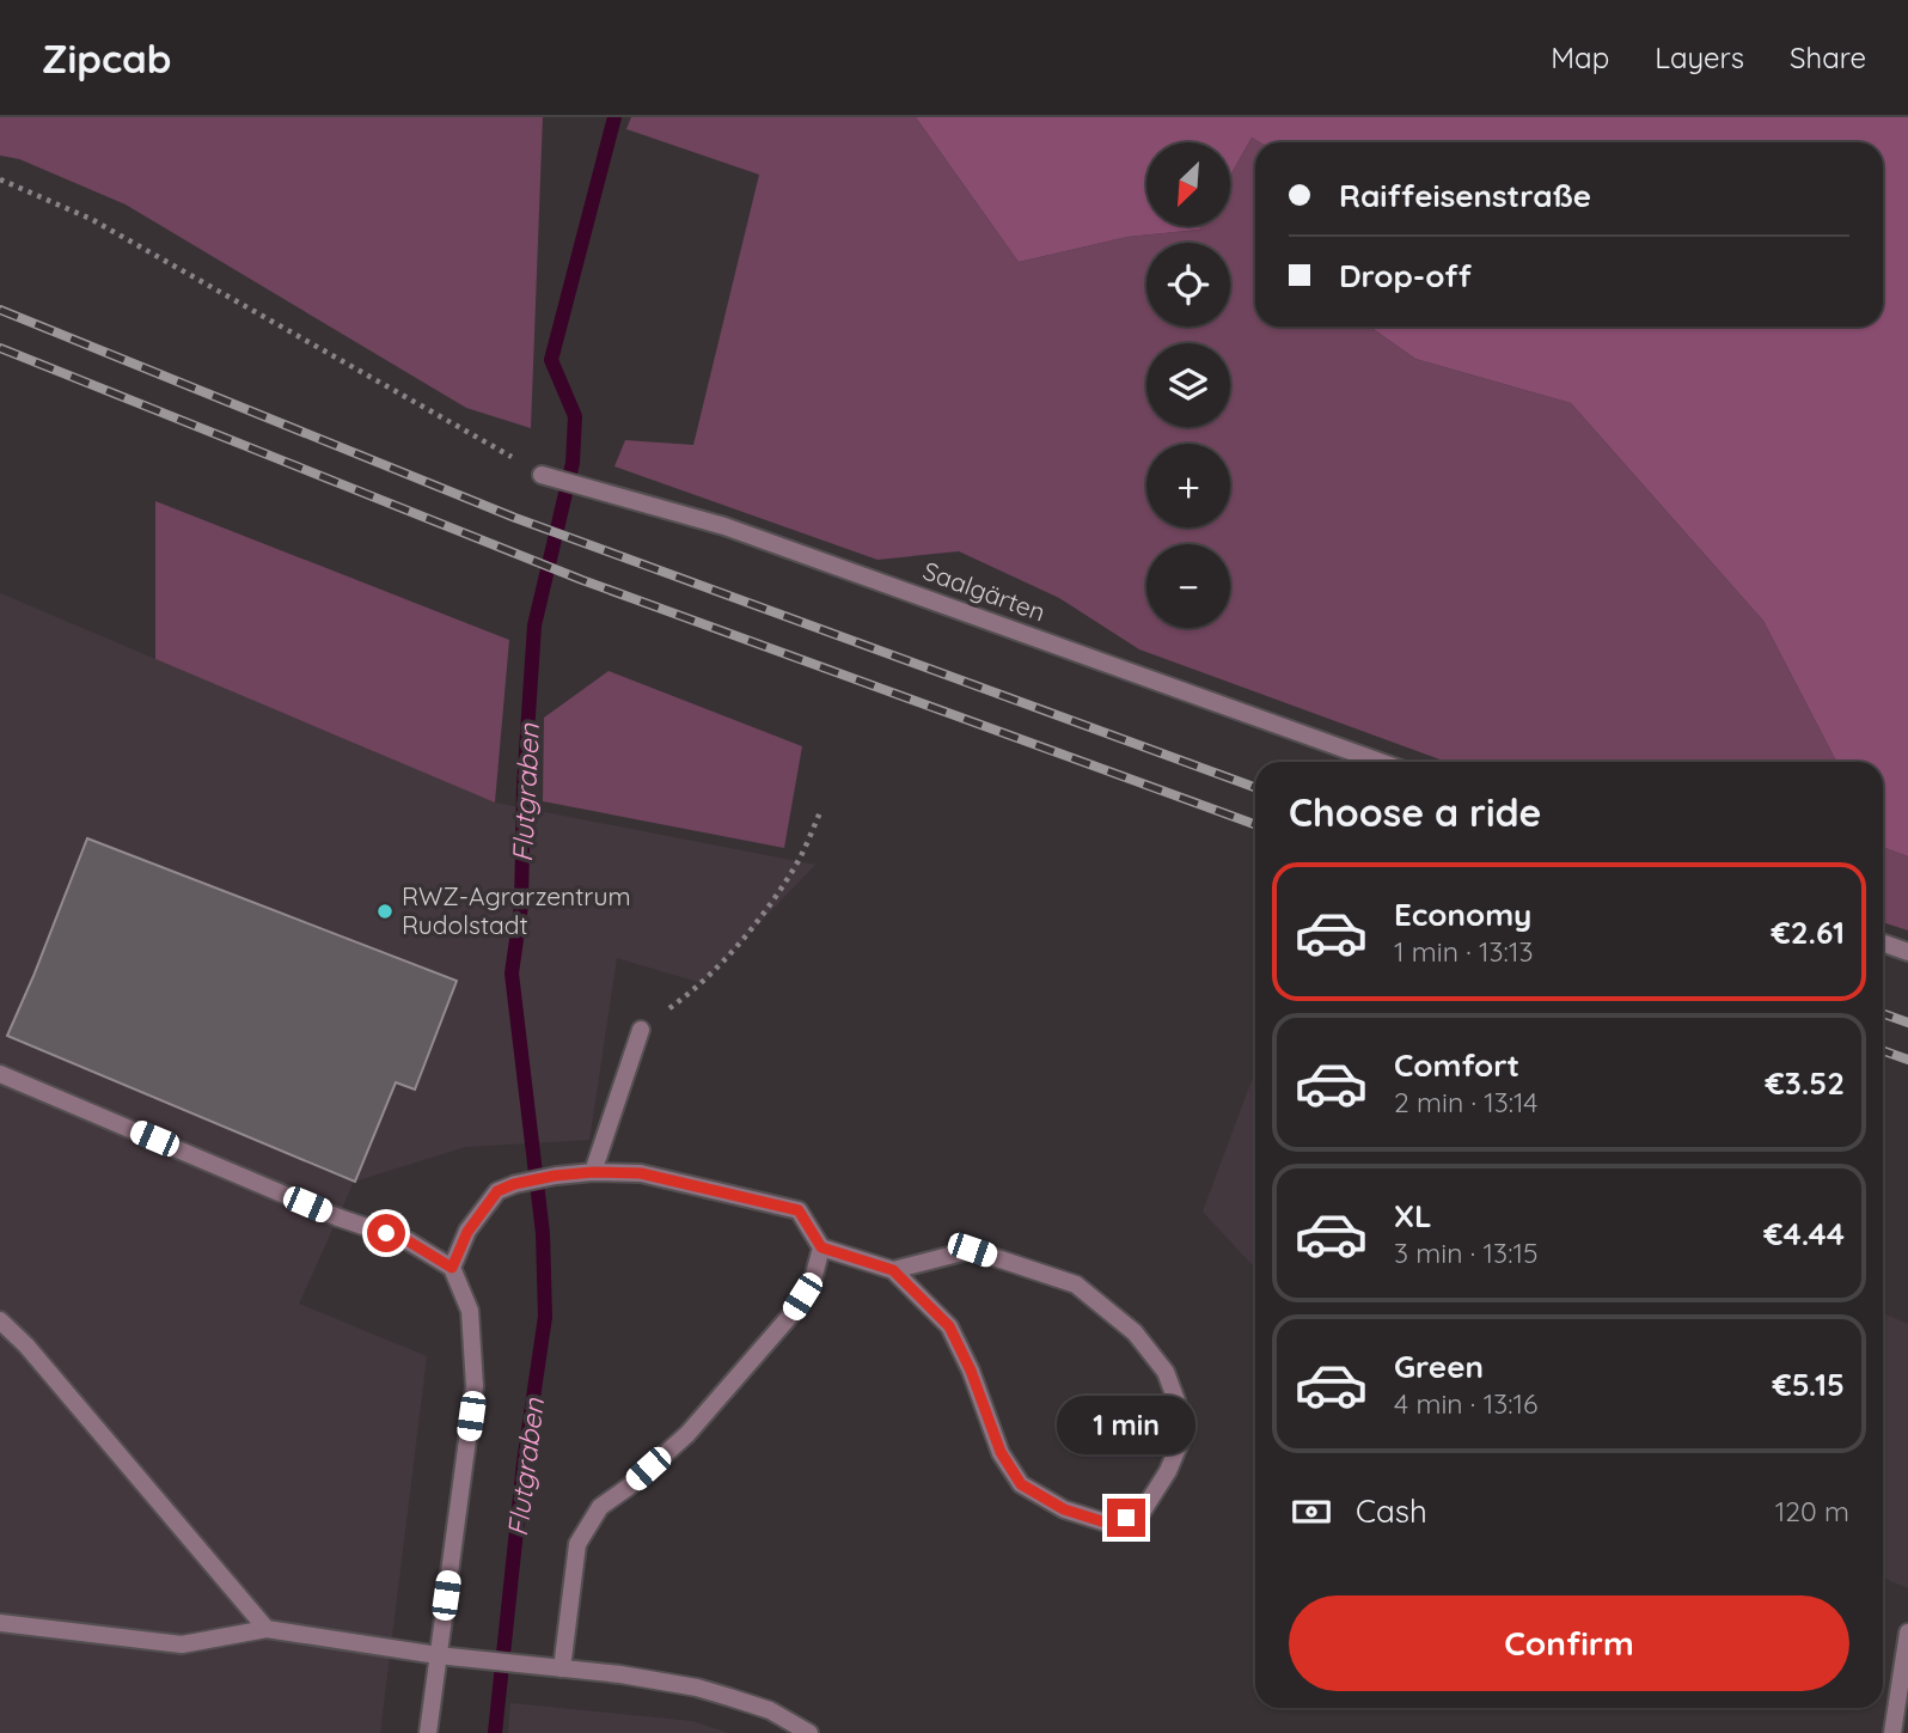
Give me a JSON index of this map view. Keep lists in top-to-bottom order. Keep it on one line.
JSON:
{"streets":{"street":["Saalgärten"]},"water":["Flutgraben"],"places":["RWZ-Agrarzentrum Rudolstadt"],"north":"bottom left","page":{"header":"Zipcab","nav":["Map","Layers","Share"],"map_buttons":["+","−"],"banner":["Raiffeisenstraße","Drop-off"],"heading":"Choose a ride","list":[{"name":"Economy","note":"1 min · 13:13","value":"€2.61"},{"name":"Comfort","note":"2 min · 13:14","value":"€3.52"},{"name":"XL","note":"3 min · 13:15","value":"€4.44"},{"name":"Green","note":"4 min · 13:16","value":"€5.15"}],"bubble":"1 min","pay":["Cash","120 m"],"buttons":"Confirm"}}
